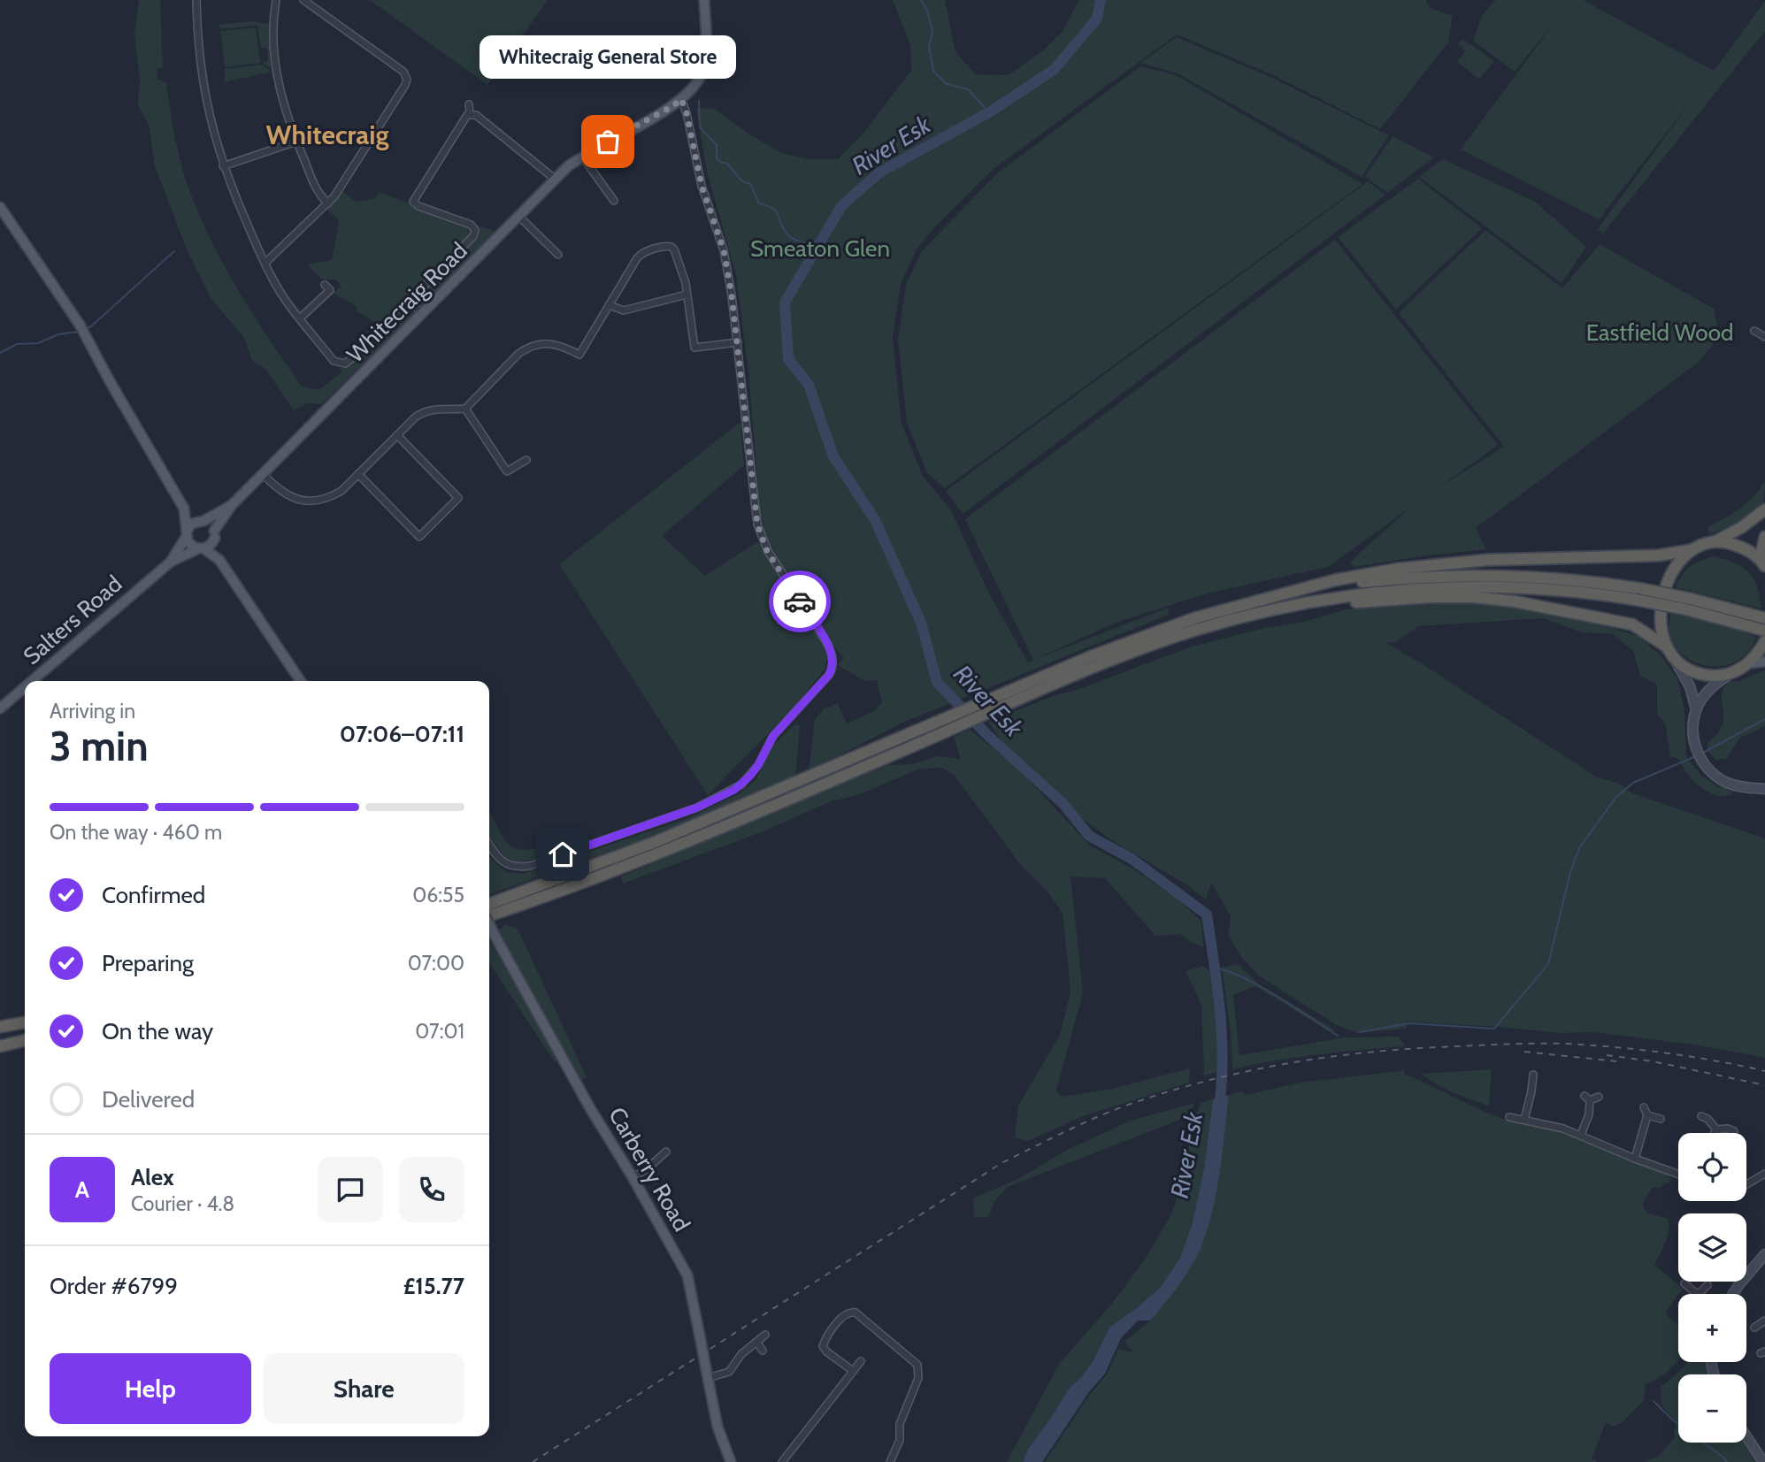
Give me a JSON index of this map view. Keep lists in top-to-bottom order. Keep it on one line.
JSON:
{"streets":{"main road":["Whitecraig Road","Salters Road","Carberry Road"]},"districts":["Whitecraig"],"water":["River Esk"],"parks":["Smeaton Glen","Eastfield Wood"],"places":["Whitecraig General Store"],"page":{"bubble":"Whitecraig General Store","heading":["3 min","Arriving in","07:06–07:11"],"panel":["Alex","Courier · 4.8","Order #6799","£15.77"],"bar":"On the way · 460 m","list":[["Confirmed","06:55"],["Preparing","07:00"],["On the way","07:01"],"Delivered"],"map_buttons":["+","−"],"round":"A","buttons":["Help","Share"]}}
